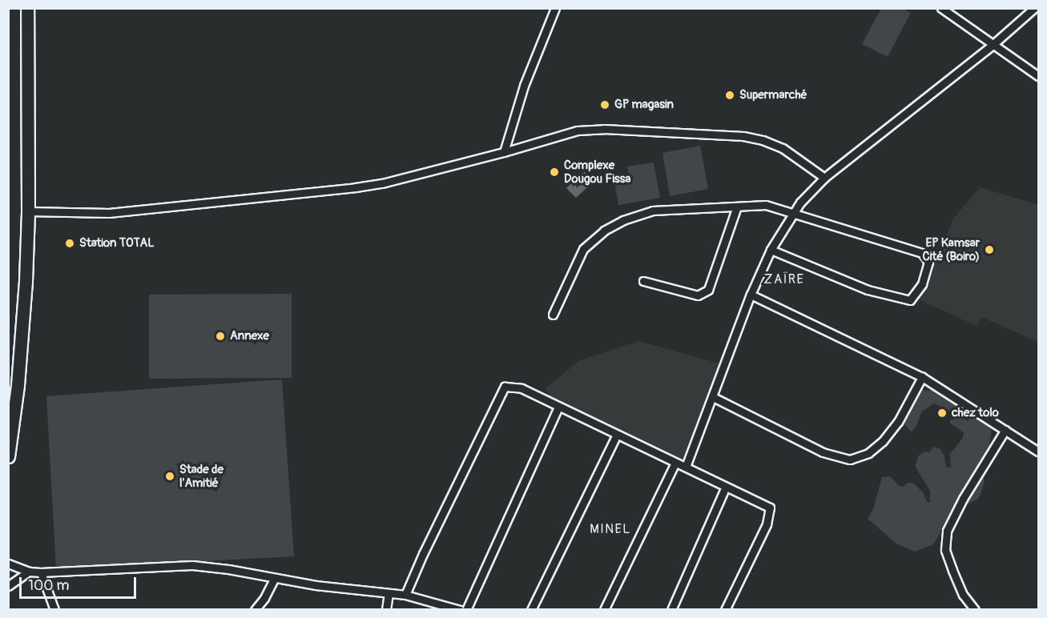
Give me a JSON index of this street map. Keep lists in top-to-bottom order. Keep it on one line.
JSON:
{"districts":["ZAÏRE","MINEL"],"places":["Supermarché","GP magasin","Complexe Dougou Fissa","Station TOTAL","EP Kamsar Cité (Boiro)","Annexe","chez tolo","Stade de l'Amitié"],"scale_bar":"100 m"}
